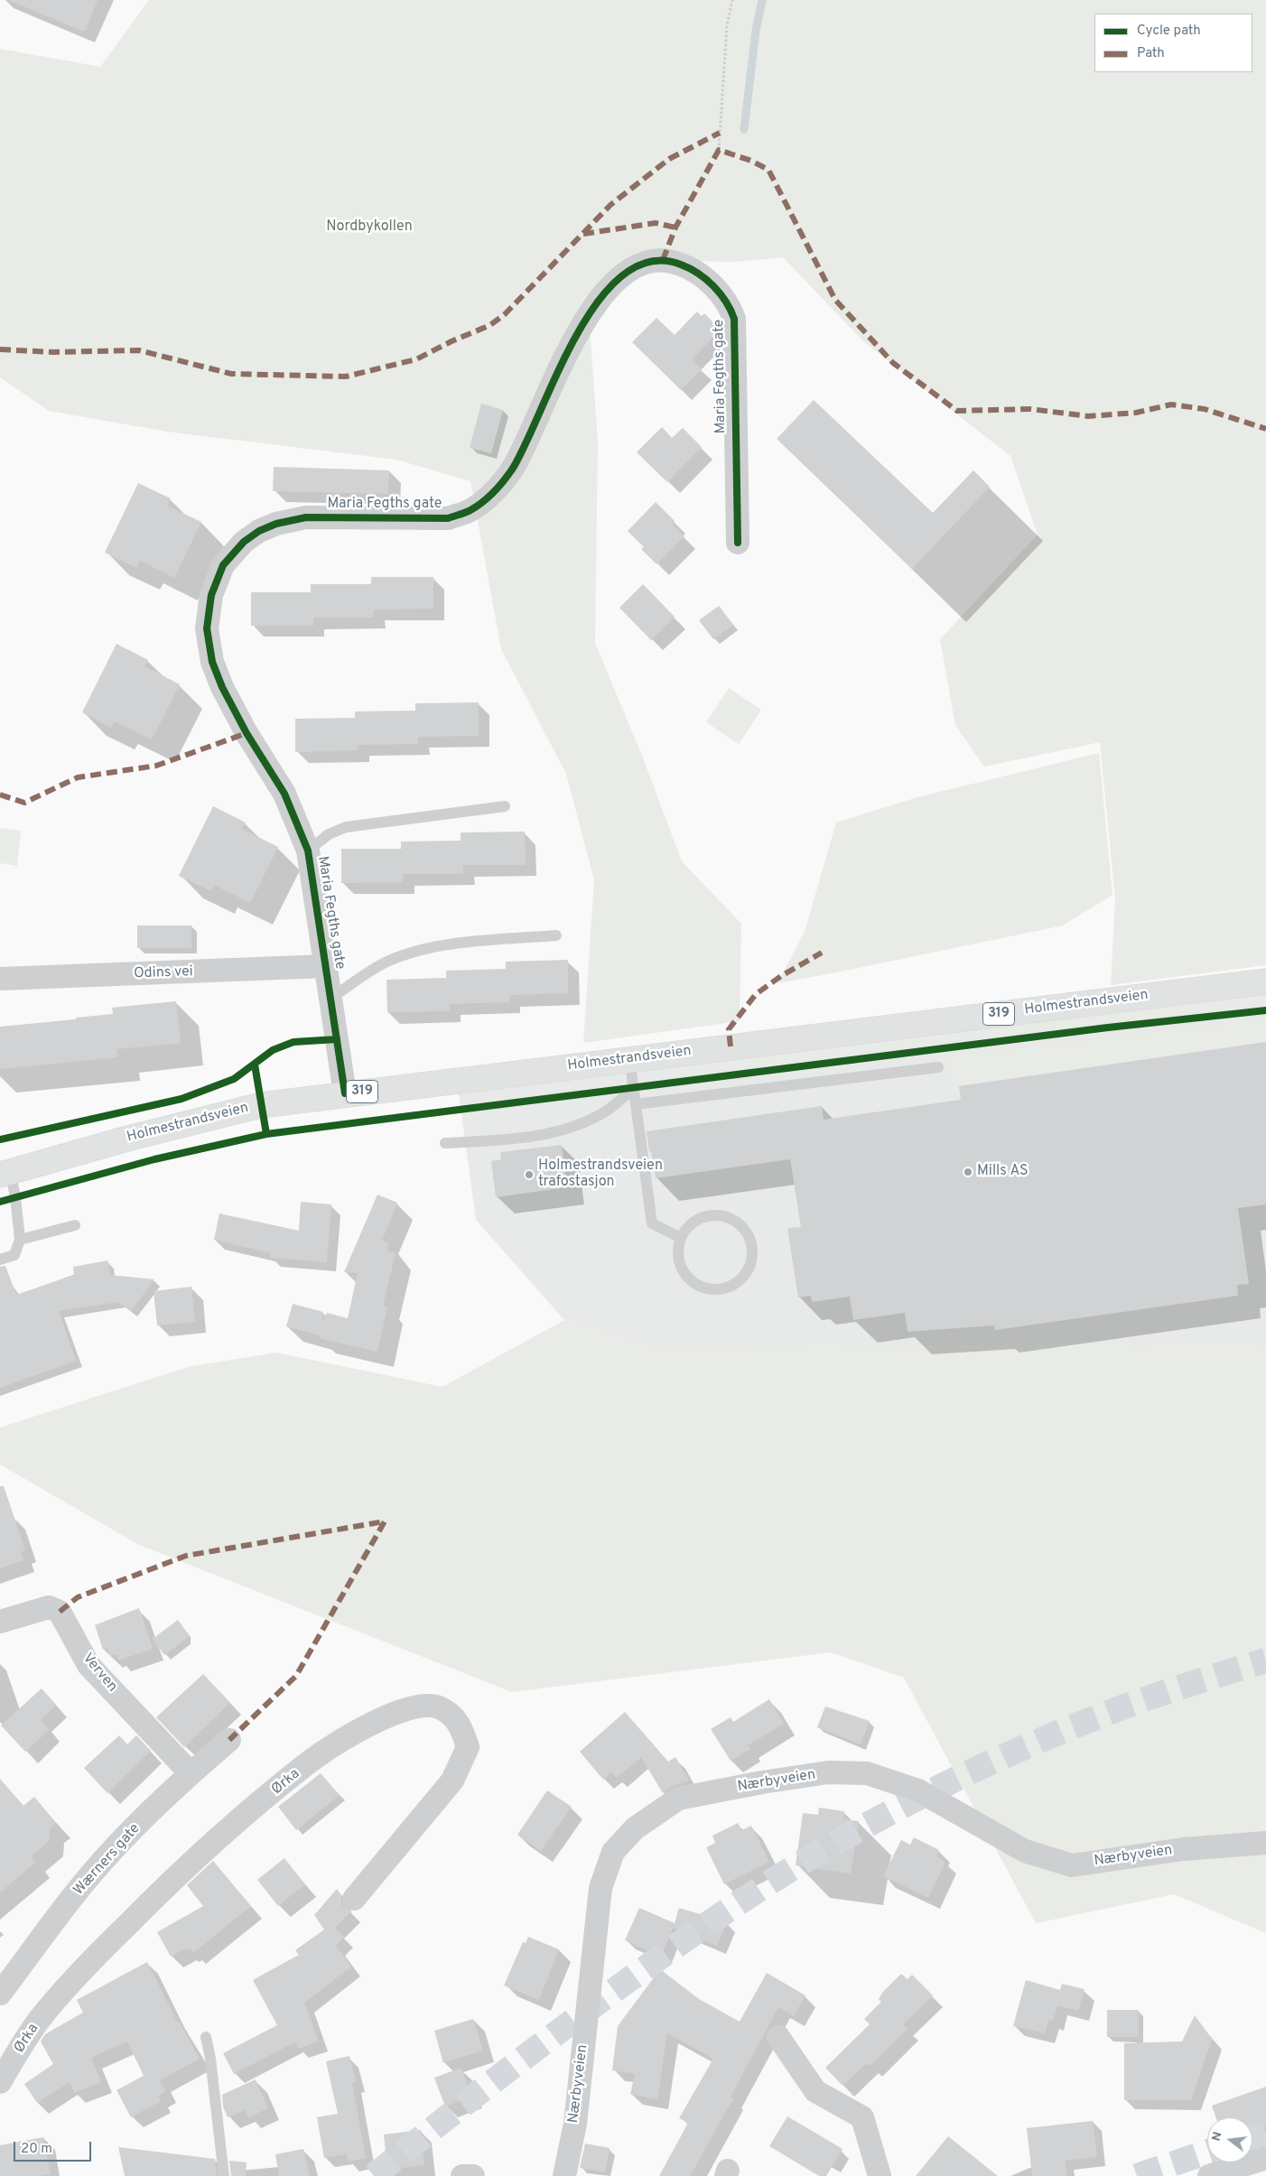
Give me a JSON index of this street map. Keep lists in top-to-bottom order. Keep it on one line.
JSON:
{"streets":{"main road":["Holmestrandsveien","319"],"street":["Maria Fegths gate","Odins vei","Verven","Nærbyveien","Ørka","Wærners gate"]},"crossings":[["Maria Fegths gate","Odins vei"],["Maria Fegths gate","Holmestrandsveien"],["Verven","Wærners gate"]],"parks":["Nordbykollen"],"places":["Mills AS","Holmestrandsveien trafostasjon"],"legend":["Cycle path","Path"],"scale_bar":"20 m","north":"left"}
